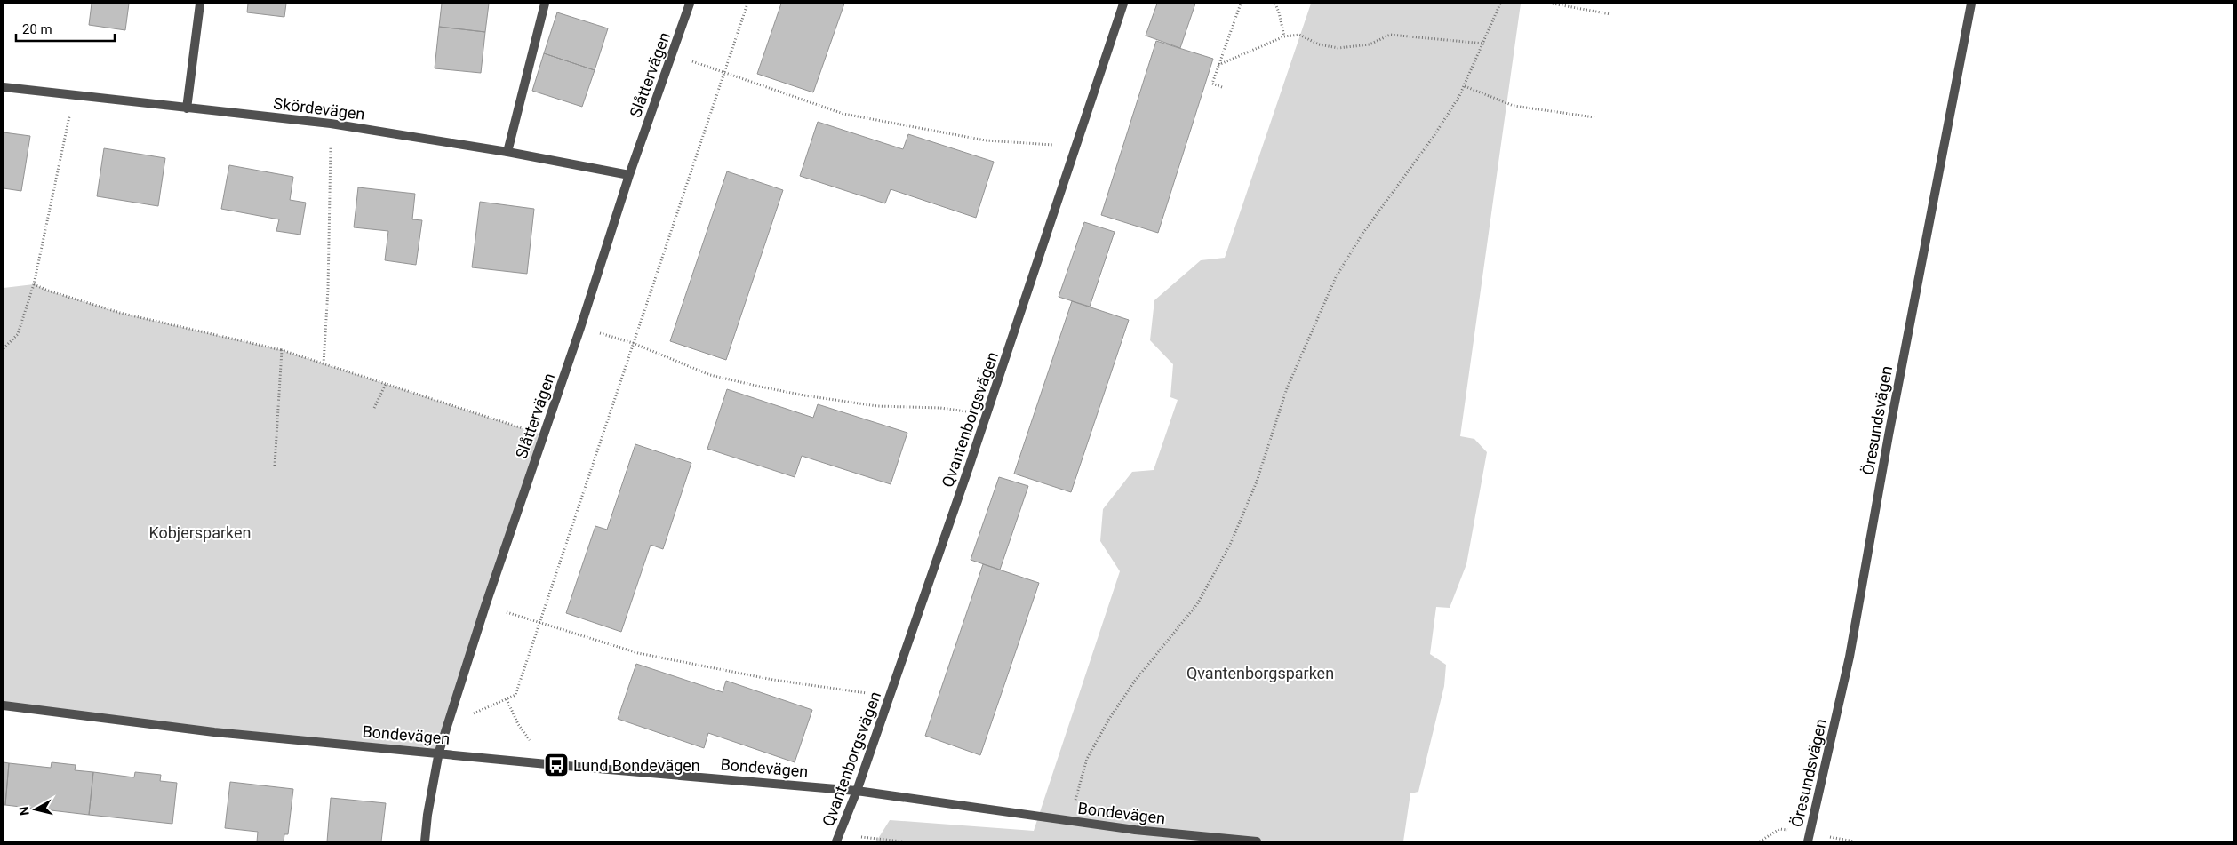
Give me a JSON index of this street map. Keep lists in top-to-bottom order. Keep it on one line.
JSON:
{"streets":{"street":["Slåttervägen","Skördevägen","Qvantenborgsvägen","Öresundsvägen","Bondevägen"]},"crossings":[["Slåttervägen","Skördevägen"],["Slåttervägen","Bondevägen"],["Qvantenborgsvägen","Bondevägen"]],"parks":["Kobjersparken","Qvantenborgsparken"],"places":{"bus stop":["Lund Bondevägen"]},"scale_bar":"20 m","north":"left"}
